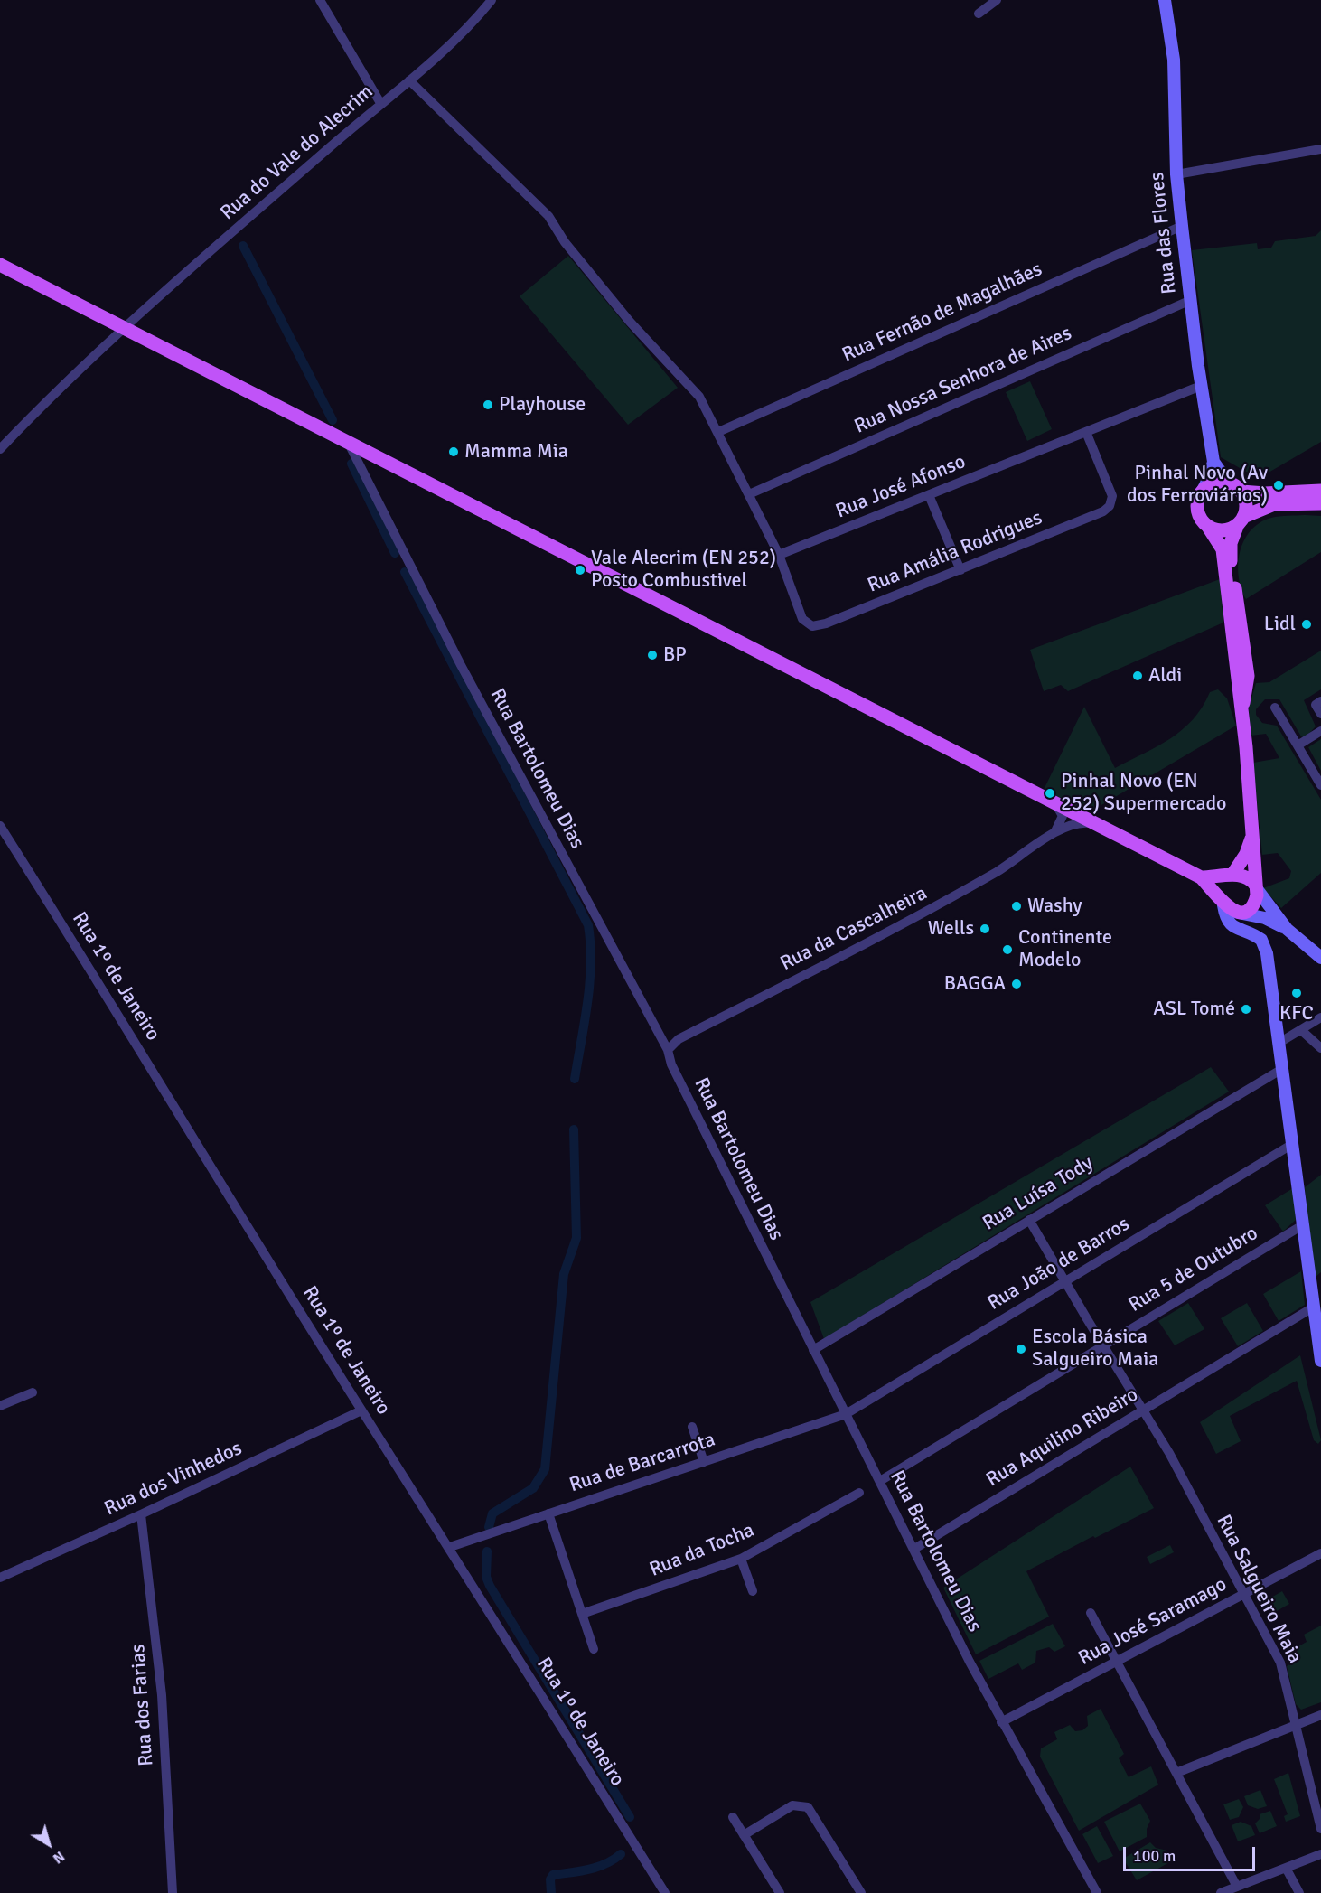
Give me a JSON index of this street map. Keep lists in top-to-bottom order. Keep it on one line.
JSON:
{"streets":{"street":["Rua do Vale do Alecrim","Rua das Flores","Rua Fernão de Magalhães","Rua Nossa Senhora de Aires","Rua José Afonso","Rua Amália Rodrigues","Rua Bartolomeu Dias","Rua da Cascalheira","Rua 1º de Janeiro","Rua Luísa Tody","Rua João de Barros","Rua 5 de Outubro","Rua Aquilino Ribeiro","Rua de Barcarrota","Rua dos Vinhedos","Rua da Tocha","Rua Salgueiro Maia","Rua José Saramago","Rua dos Farias"]},"crossings":[["Rua das Flores","Rua Fernão de Magalhães"],["Rua das Flores","Rua Nossa Senhora de Aires"],["Rua das Flores","Rua José Afonso"],["Rua José Afonso","Rua Amália Rodrigues"],["Rua Bartolomeu Dias","Rua da Cascalheira"],["Rua Bartolomeu Dias","Rua Luísa Tody"],["Rua Bartolomeu Dias","Rua João de Barros"],["Rua Bartolomeu Dias","Rua 5 de Outubro"],["Rua Bartolomeu Dias","Rua Aquilino Ribeiro"],["Rua Bartolomeu Dias","Rua de Barcarrota"],["Rua Bartolomeu Dias","Rua José Saramago"],["Rua 1º de Janeiro","Rua de Barcarrota"],["Rua 1º de Janeiro","Rua dos Vinhedos"],["Rua Luísa Tody","Rua Salgueiro Maia"],["Rua João de Barros","Rua de Barcarrota"],["Rua João de Barros","Rua Salgueiro Maia"],["Rua 5 de Outubro","Rua Salgueiro Maia"],["Rua Aquilino Ribeiro","Rua Salgueiro Maia"],["Rua dos Vinhedos","Rua dos Farias"],["Rua Salgueiro Maia","Rua José Saramago"]],"places":["Playhouse","Mamma Mia","Pinhal Novo (Av dos Ferroviários)","Vale Alecrim (EN 252) Posto Combustivel","Lidl","BP","Aldi","Pinhal Novo (EN 252) Supermercado","Washy","Wells","Continente Modelo","BAGGA","KFC","ASL Tomé","Escola Básica Salgueiro Maia"],"scale_bar":"100 m","north":"bottom right"}
